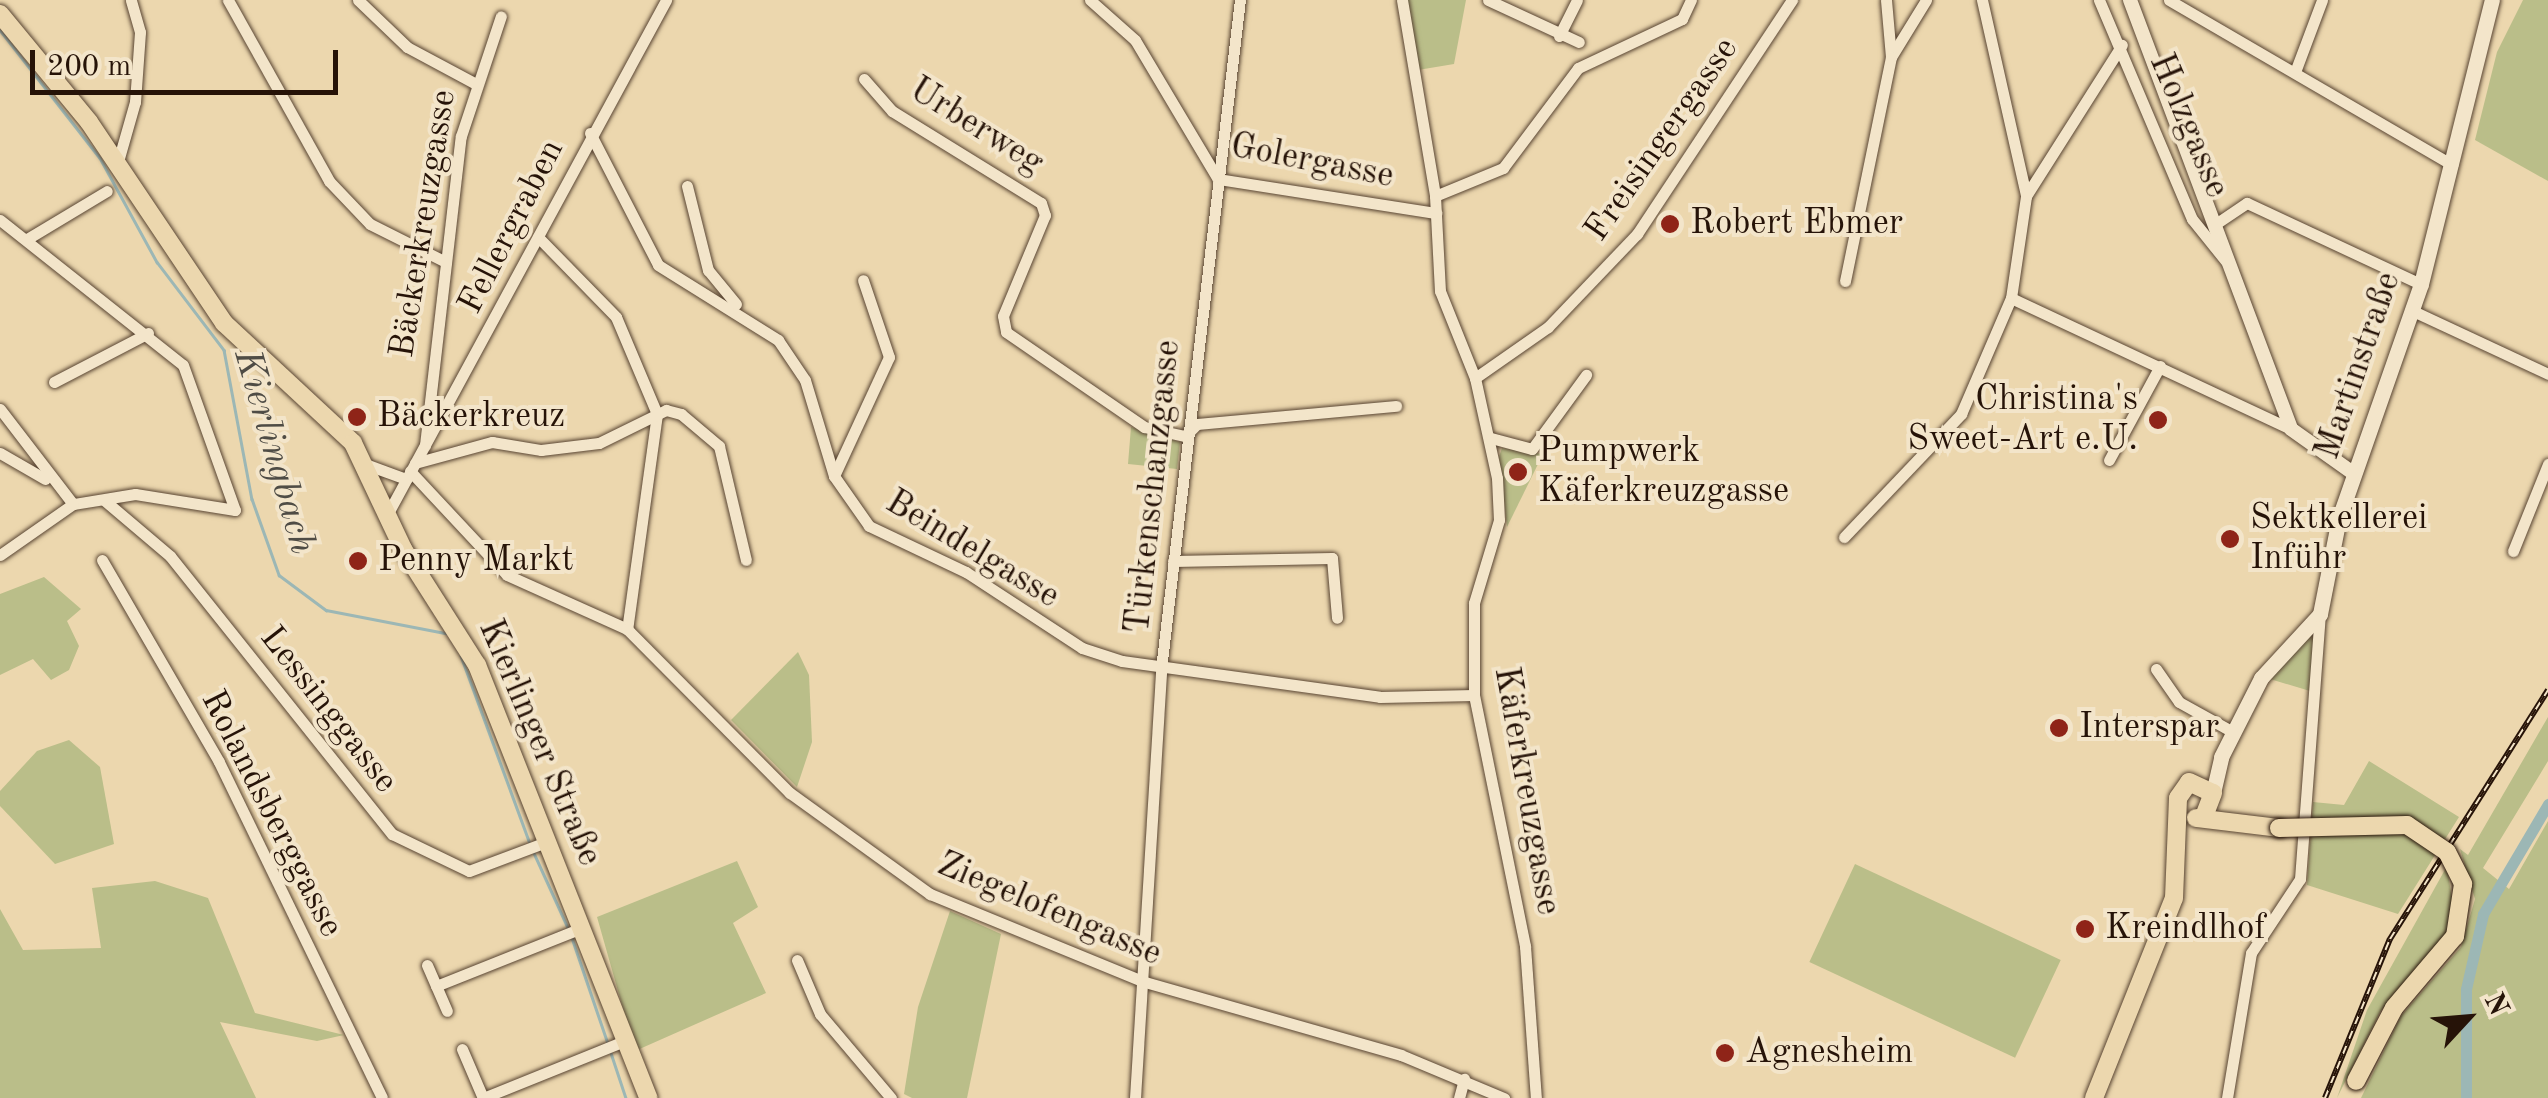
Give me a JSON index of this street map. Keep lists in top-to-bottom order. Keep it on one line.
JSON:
{"streets":{"main road":["Martinstraße","Kierlinger Straße"],"street":["Holzgasse","Urberweg","Freisingergasse","Golergasse","Bäckerkreuzgasse","Fellergraben","Türkenschanzgasse","Beindelgasse","Lessinggasse","Käferkreuzgasse","Rolandsberggasse","Ziegelofengasse"]},"crossings":[["Urberweg","Türkenschanzgasse"],["Freisingergasse","Käferkreuzgasse"],["Golergasse","Türkenschanzgasse"],["Golergasse","Käferkreuzgasse"],["Bäckerkreuzgasse","Fellergraben"],["Fellergraben","Beindelgasse"],["Fellergraben","Kierlinger Straße"],["Fellergraben","Ziegelofengasse"],["Türkenschanzgasse","Beindelgasse"],["Türkenschanzgasse","Ziegelofengasse"],["Beindelgasse","Käferkreuzgasse"],["Lessinggasse","Kierlinger Straße"]],"water":["Kierlingbach"],"places":["Robert Ebmer","Bäckerkreuz","Christina's Sweet-Art e.U.","Pumpwerk Käferkreuzgasse","Sektkellerei Inführ","Penny Markt","Interspar","Kreindlhof","Agnesheim"],"scale_bar":"200 m","north":"top right"}
